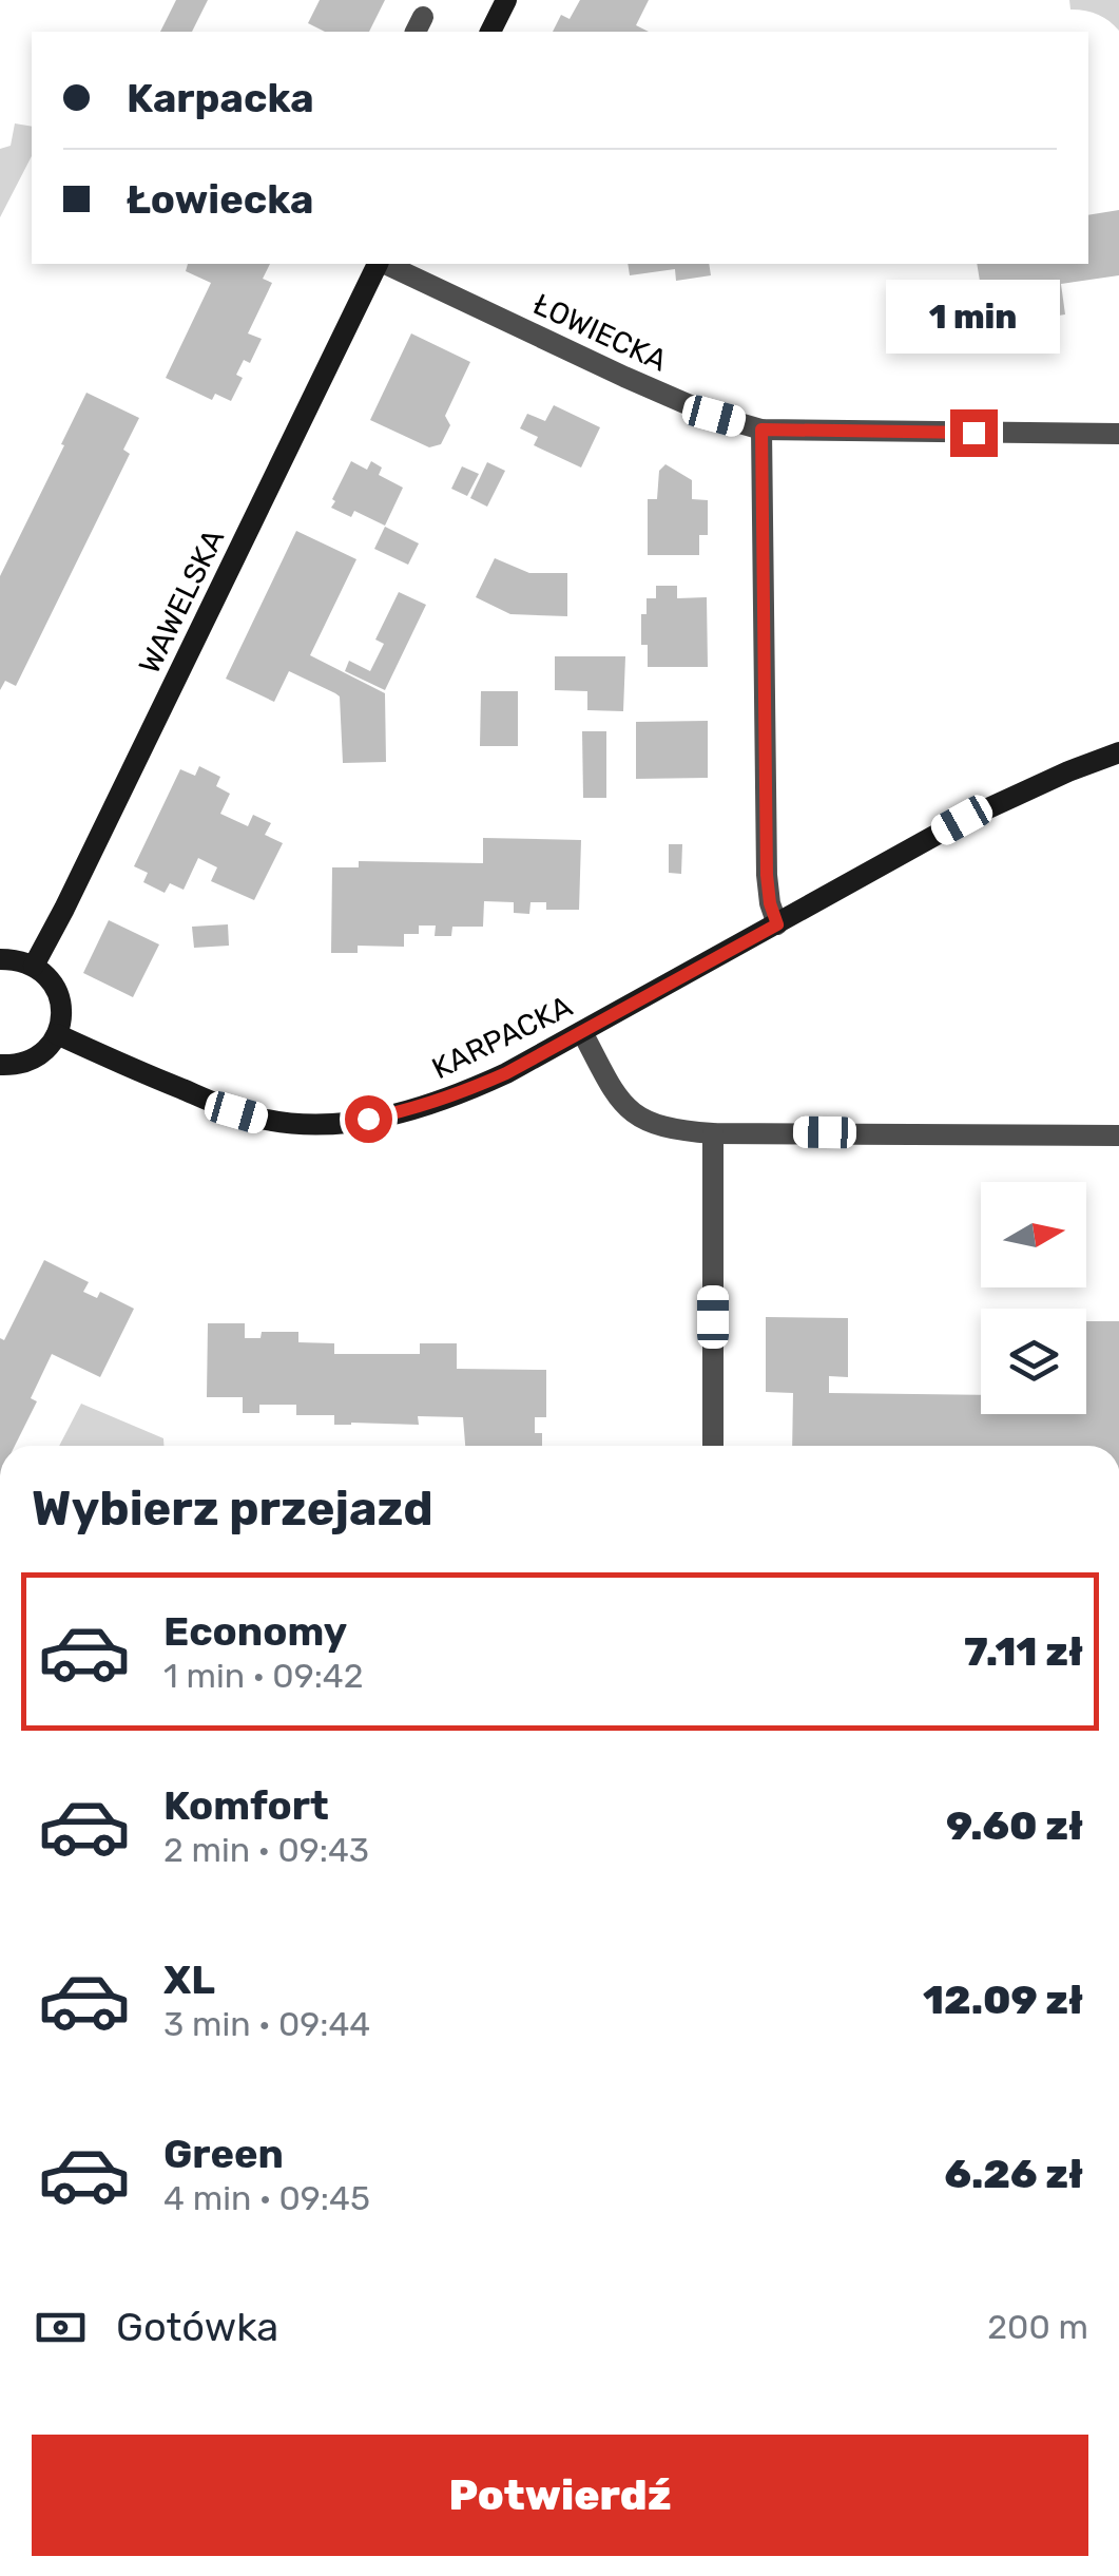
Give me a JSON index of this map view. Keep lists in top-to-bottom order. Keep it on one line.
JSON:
{"streets":{"street":["ŁOWIECKA","WAWELSKA","KARPACKA"]},"north":"right","page":{"banner":["Karpacka","Łowiecka"],"bubble":"1 min","heading":"Wybierz przejazd","list":[{"name":"Economy","note":"1 min · 09:42","value":"7.11 zł"},{"name":"Komfort","note":"2 min · 09:43","value":"9.60 zł"},{"name":"XL","note":"3 min · 09:44","value":"12.09 zł"},{"name":"Green","note":"4 min · 09:45","value":"6.26 zł"}],"pay":["Gotówka","200 m"],"buttons":"Potwierdź"}}
